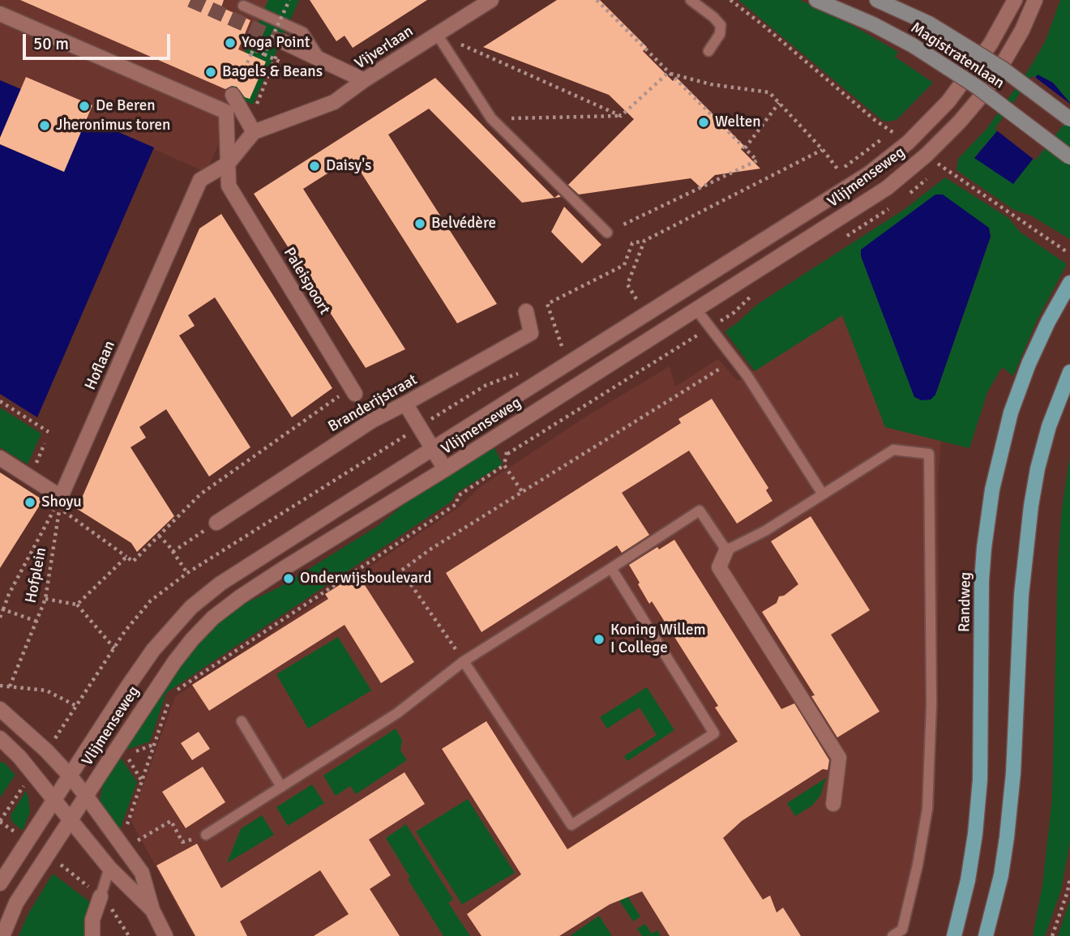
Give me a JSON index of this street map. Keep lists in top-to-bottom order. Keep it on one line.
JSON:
{"streets":{"main road":["Magistratenlaan","Randweg"],"street":["Vijverlaan","Vlijmenseweg","Paleispoort","Hoflaan","Branderijstraat"],"path":["Hofplein"]},"crossings":[["Paleispoort","Hoflaan"],["Hoflaan","Hofplein"]],"places":["Yoga Point","Bagels & Beans","De Beren","Welten","Jheronimus toren","Daisy's","Belvédère","Shoyu","Onderwijsboulevard","Koning Willem I College"],"scale_bar":"50 m"}
